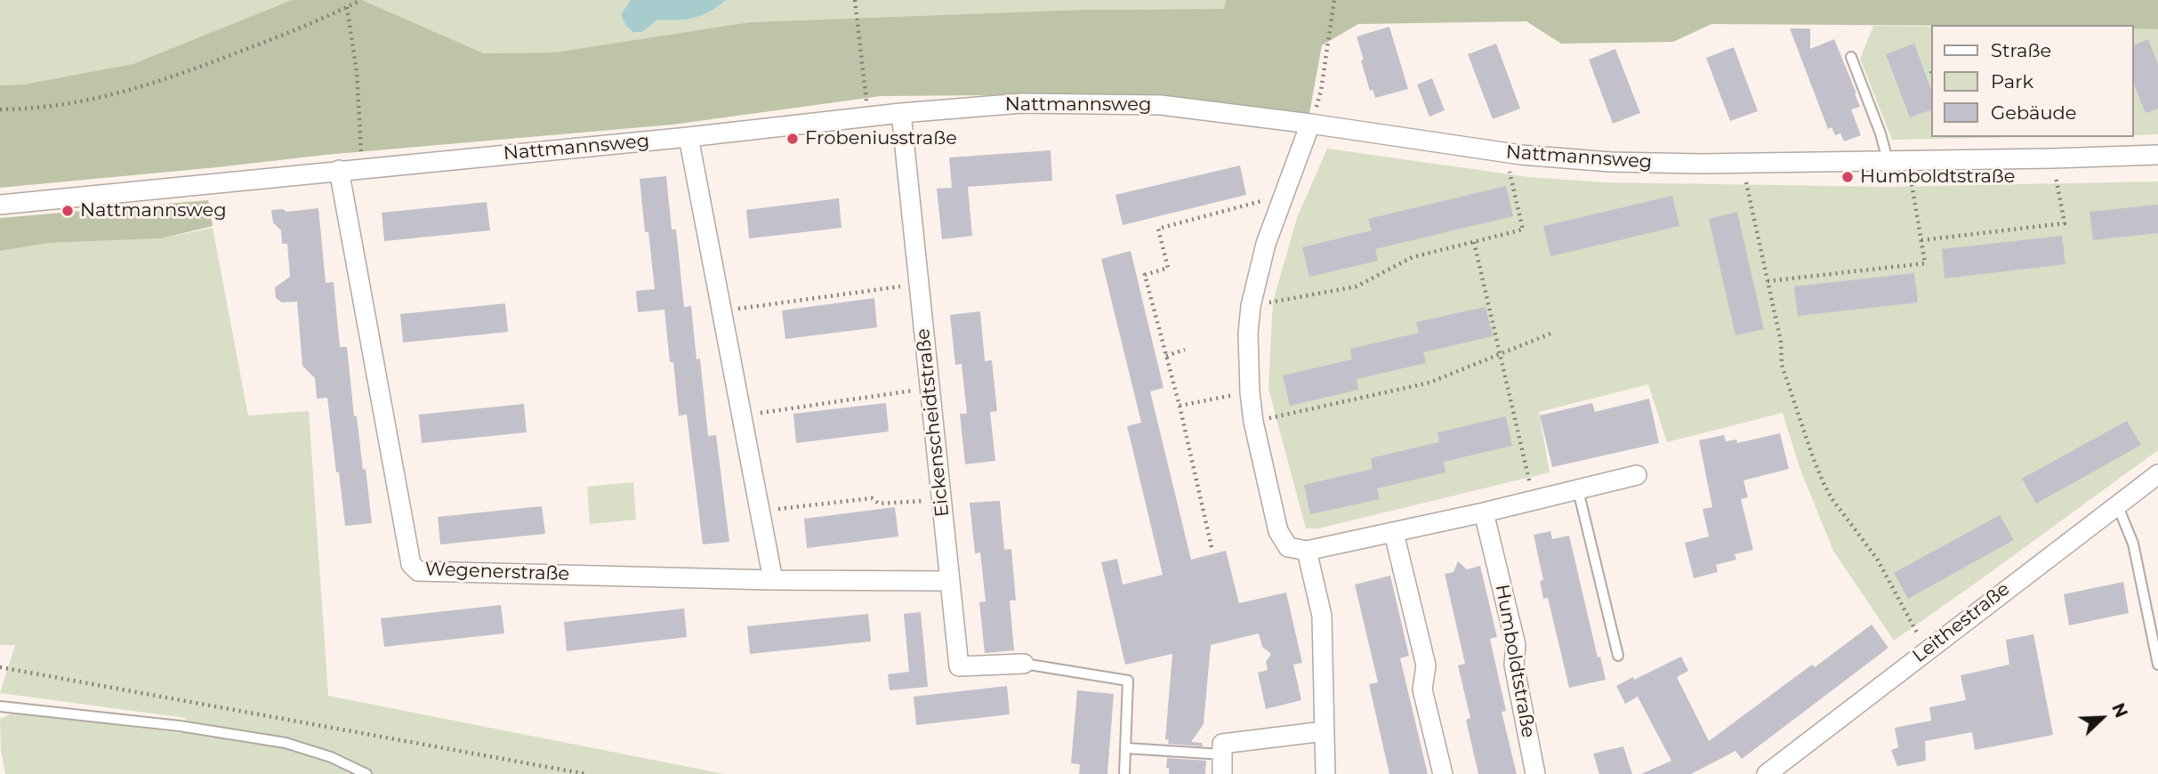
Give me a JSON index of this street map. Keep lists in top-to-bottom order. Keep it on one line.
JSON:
{"streets":{"street":["Nattmannsweg","Eickenscheidtstraße","Wegenerstraße","Leithestraße","Humboldtstraße"]},"crossings":[["Nattmannsweg","Eickenscheidtstraße"],["Nattmannsweg","Wegenerstraße"],["Eickenscheidtstraße","Wegenerstraße"]],"places":["Frobeniusstraße","Humboldtstraße","Nattmannsweg"],"legend":["Straße","Park","Gebäude"],"north":"top right"}
